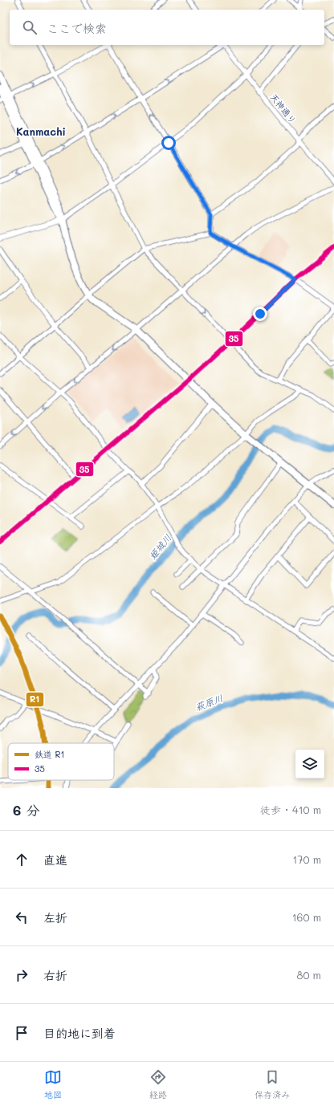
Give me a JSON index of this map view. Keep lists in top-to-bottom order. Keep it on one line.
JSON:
{"streets":{"street":["天神通り"]},"districts":["Kanmachi"],"water":["姫城川","萩原川"],"lines":["transit line 35","rail line R1"],"legend":["鉄道 R1","35"],"page":{"search":"ここで検索","heading":["6 分","徒歩 · 410 m"],"list":[["直進","170 m"],["左折","160 m"],["右折","80 m"],"目的地に到着"],"nav":["地図","経路","保存済み"]}}
